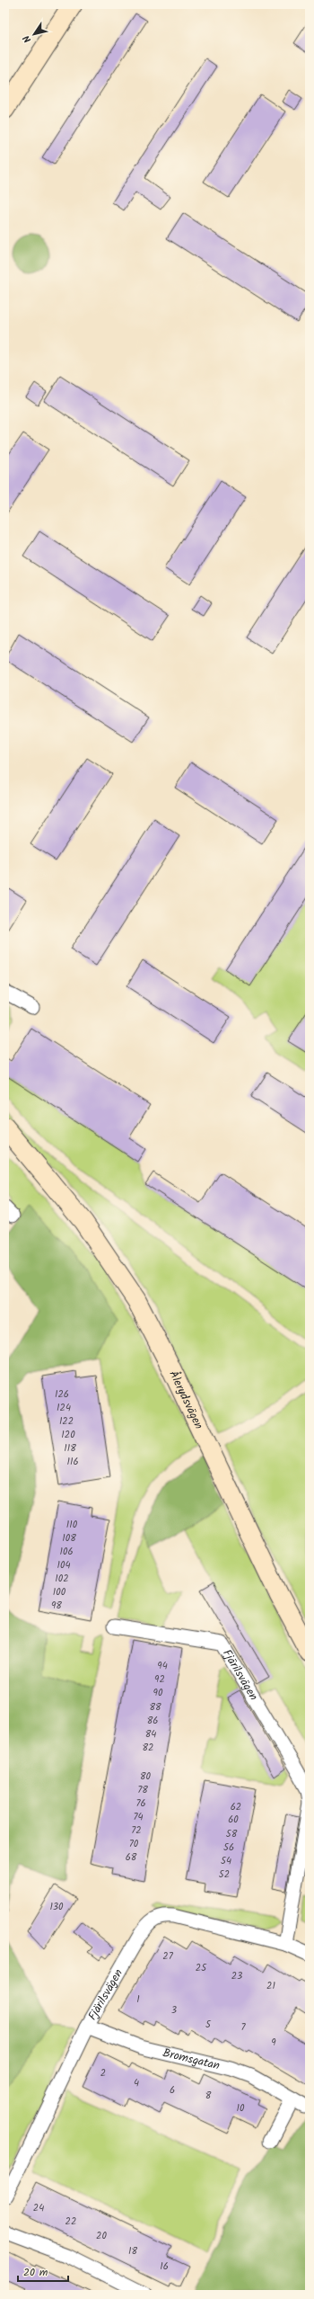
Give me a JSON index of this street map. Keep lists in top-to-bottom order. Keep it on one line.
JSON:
{"streets":{"main road":["Ålerydsvägen"],"street":["Fjärilsvägen","Bromsgatan"]},"crossings":[["Fjärilsvägen","Bromsgatan"]],"house_numbers":["126","124","122","120","118","116","110","108","106","104","102","100","98","94","92","90","88","86","84","82","80","78","76","62","74","60","72","58","70","56","68","54","52","130","27","25","23","21","1","3","5","7","9","2","4","6","8","10","24","22","20","18","16"],"scale_bar":"20 m","north":"bottom left"}
